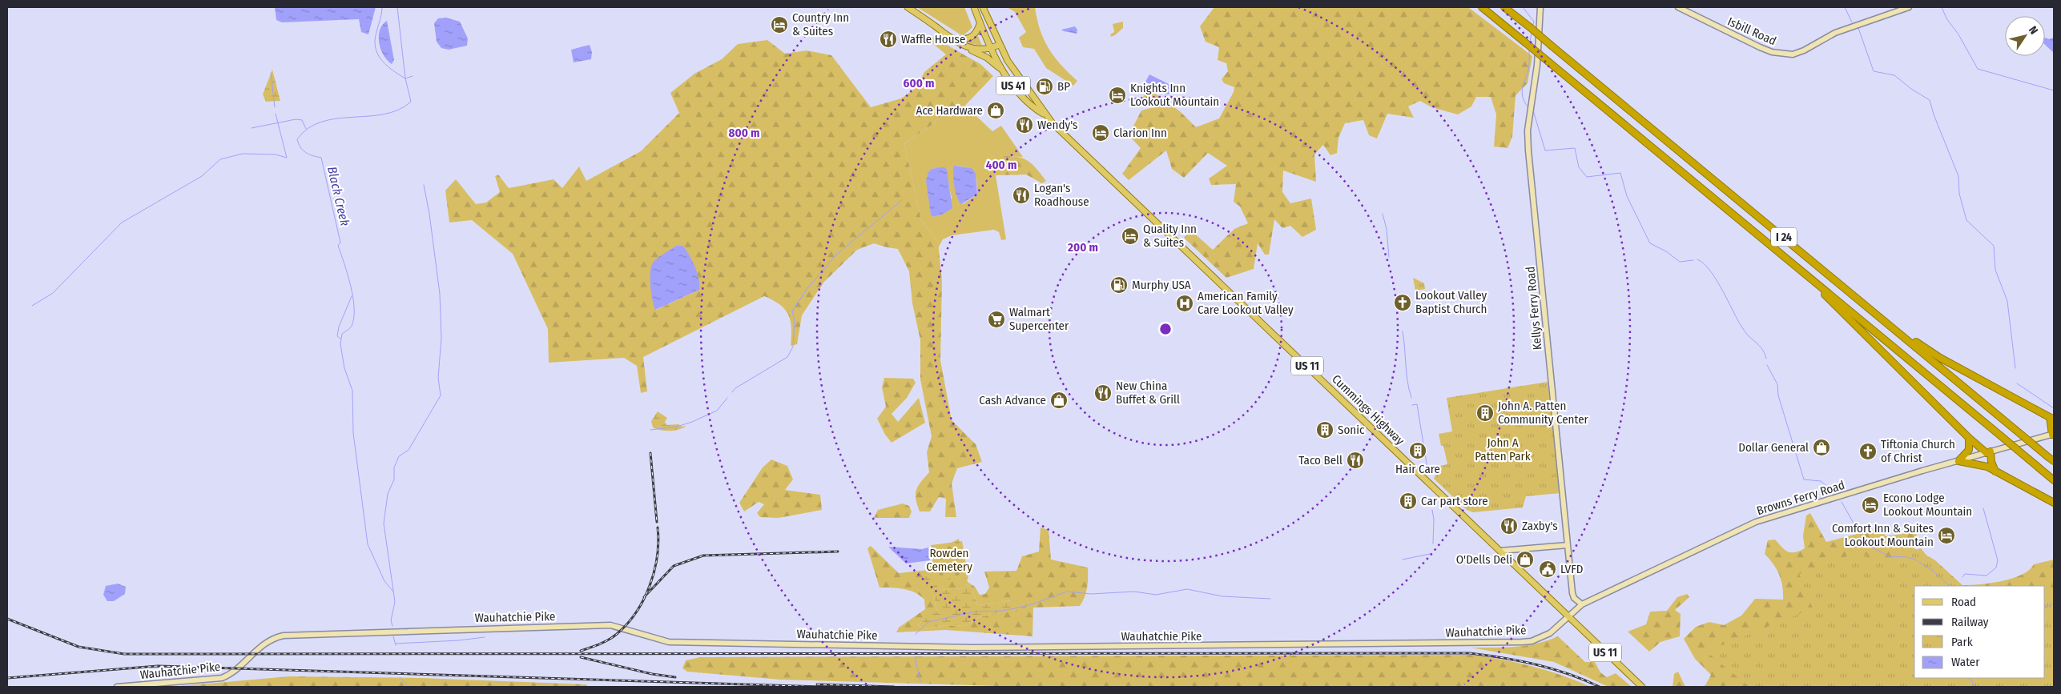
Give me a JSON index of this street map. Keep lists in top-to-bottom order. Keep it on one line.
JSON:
{"streets":{"highway":["I 24"],"main road":["US 41","US 11","Cummings Highway"],"street":["Isbill Road","Kellys Ferry Road","Browns Ferry Road","Wauhatchie Pike"]},"crossings":[["Kellys Ferry Road","Browns Ferry Road"],["Cummings Highway","Browns Ferry Road"],["Cummings Highway","Wauhatchie Pike"],["Browns Ferry Road","Wauhatchie Pike"]],"water":["Black Creek"],"parks":["John A Patten Park","Rowden Cemetery"],"places":{"hotel":["Country Inn & Suites","Knights Inn Lookout Mountain","Clarion Inn","Quality Inn & Suites","Econo Lodge Lookout Mountain","Comfort Inn & Suites Lookout Mountain"],"restaurant":["Waffle House","Wendy's","Logan's Roadhouse","New China Buffet & Grill","Taco Bell","Zaxby's"],"fuel station":["BP","Murphy USA"],"shop":["Ace Hardware","Cash Advance","Dollar General","O'Dells Deli"],"church":["Lookout Valley Baptist Church","Tiftonia Church of Christ"],"hospital":["American Family Care Lookout Valley"],"supermarket":["Walmart Supercenter"],"building":["John A. Patten Community Center","Sonic","Hair Care","Car part store"],"public building":["LVFD"]},"legend":["Road","Railway","Park","Water"],"north":"top right","rings":["600 m","800 m","400 m","200 m"]}
